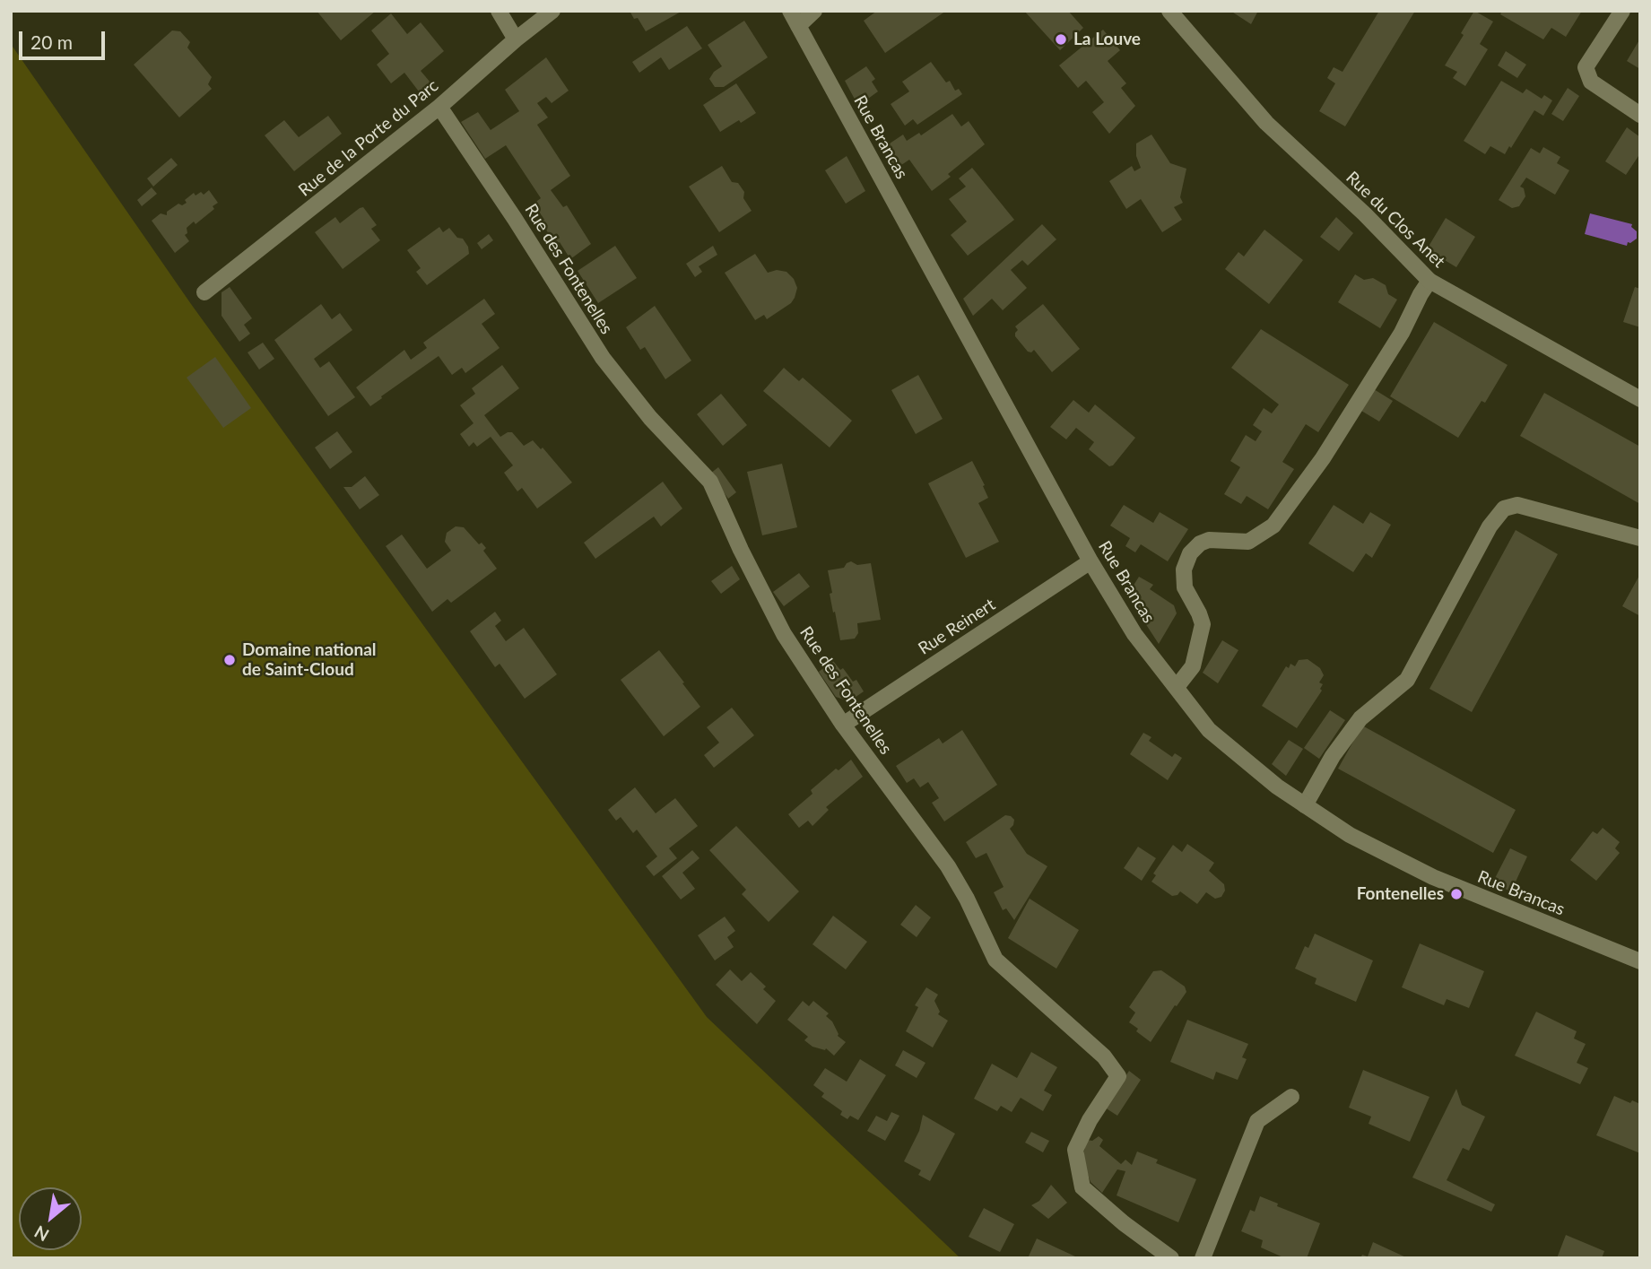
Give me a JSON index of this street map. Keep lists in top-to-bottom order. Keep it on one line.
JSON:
{"streets":{"street":["Rue Brancas","Rue de la Porte du Parc","Rue du Clos Anet","Rue des Fontenelles","Rue Reinert"]},"crossings":[["Rue Brancas","Rue Reinert"],["Rue de la Porte du Parc","Rue des Fontenelles"],["Rue des Fontenelles","Rue Reinert"]],"places":["La Louve","Domaine national de Saint-Cloud","Fontenelles"],"scale_bar":"20 m","north":"bottom left"}
